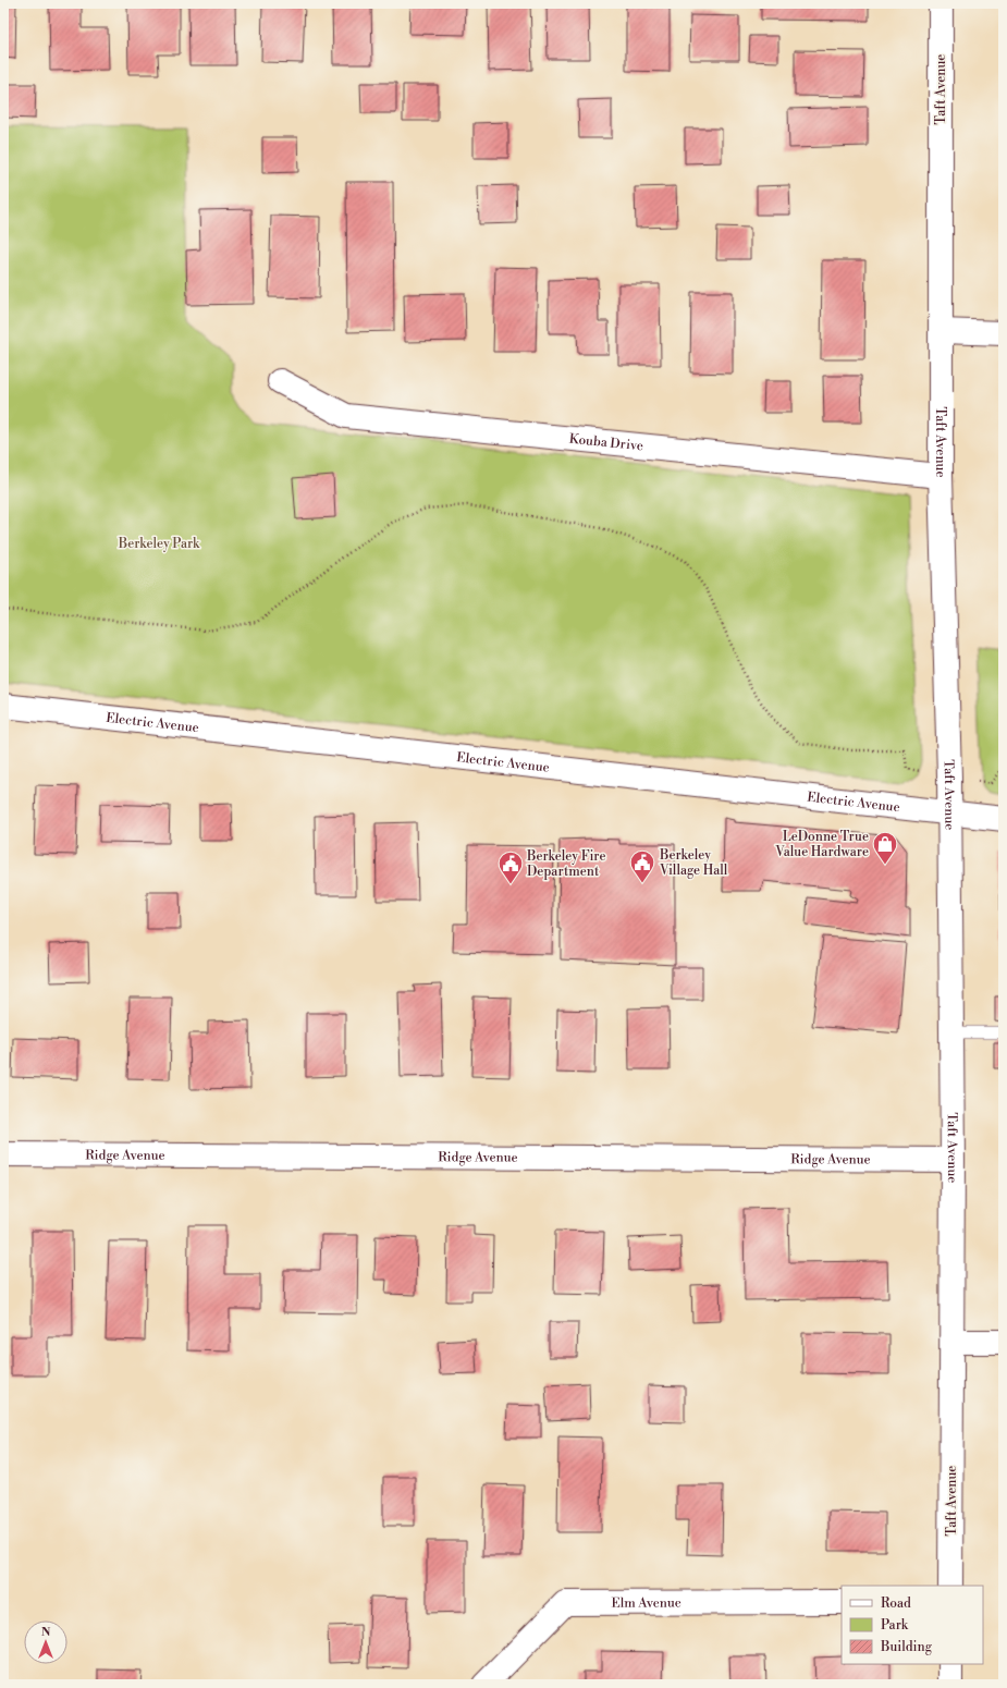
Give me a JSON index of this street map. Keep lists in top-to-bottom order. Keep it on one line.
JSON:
{"streets":{"street":["Taft Avenue","Kouba Drive","Electric Avenue","Ridge Avenue","Elm Avenue"]},"crossings":[["Taft Avenue","Kouba Drive"],["Taft Avenue","Electric Avenue"],["Taft Avenue","Ridge Avenue"]],"parks":["Berkeley Park"],"places":{"shop":["LeDonne True Value Hardware"],"public building":["Berkeley Village Hall","Berkeley Fire Department"]},"legend":["Road","Park","Building"],"north":"top"}
